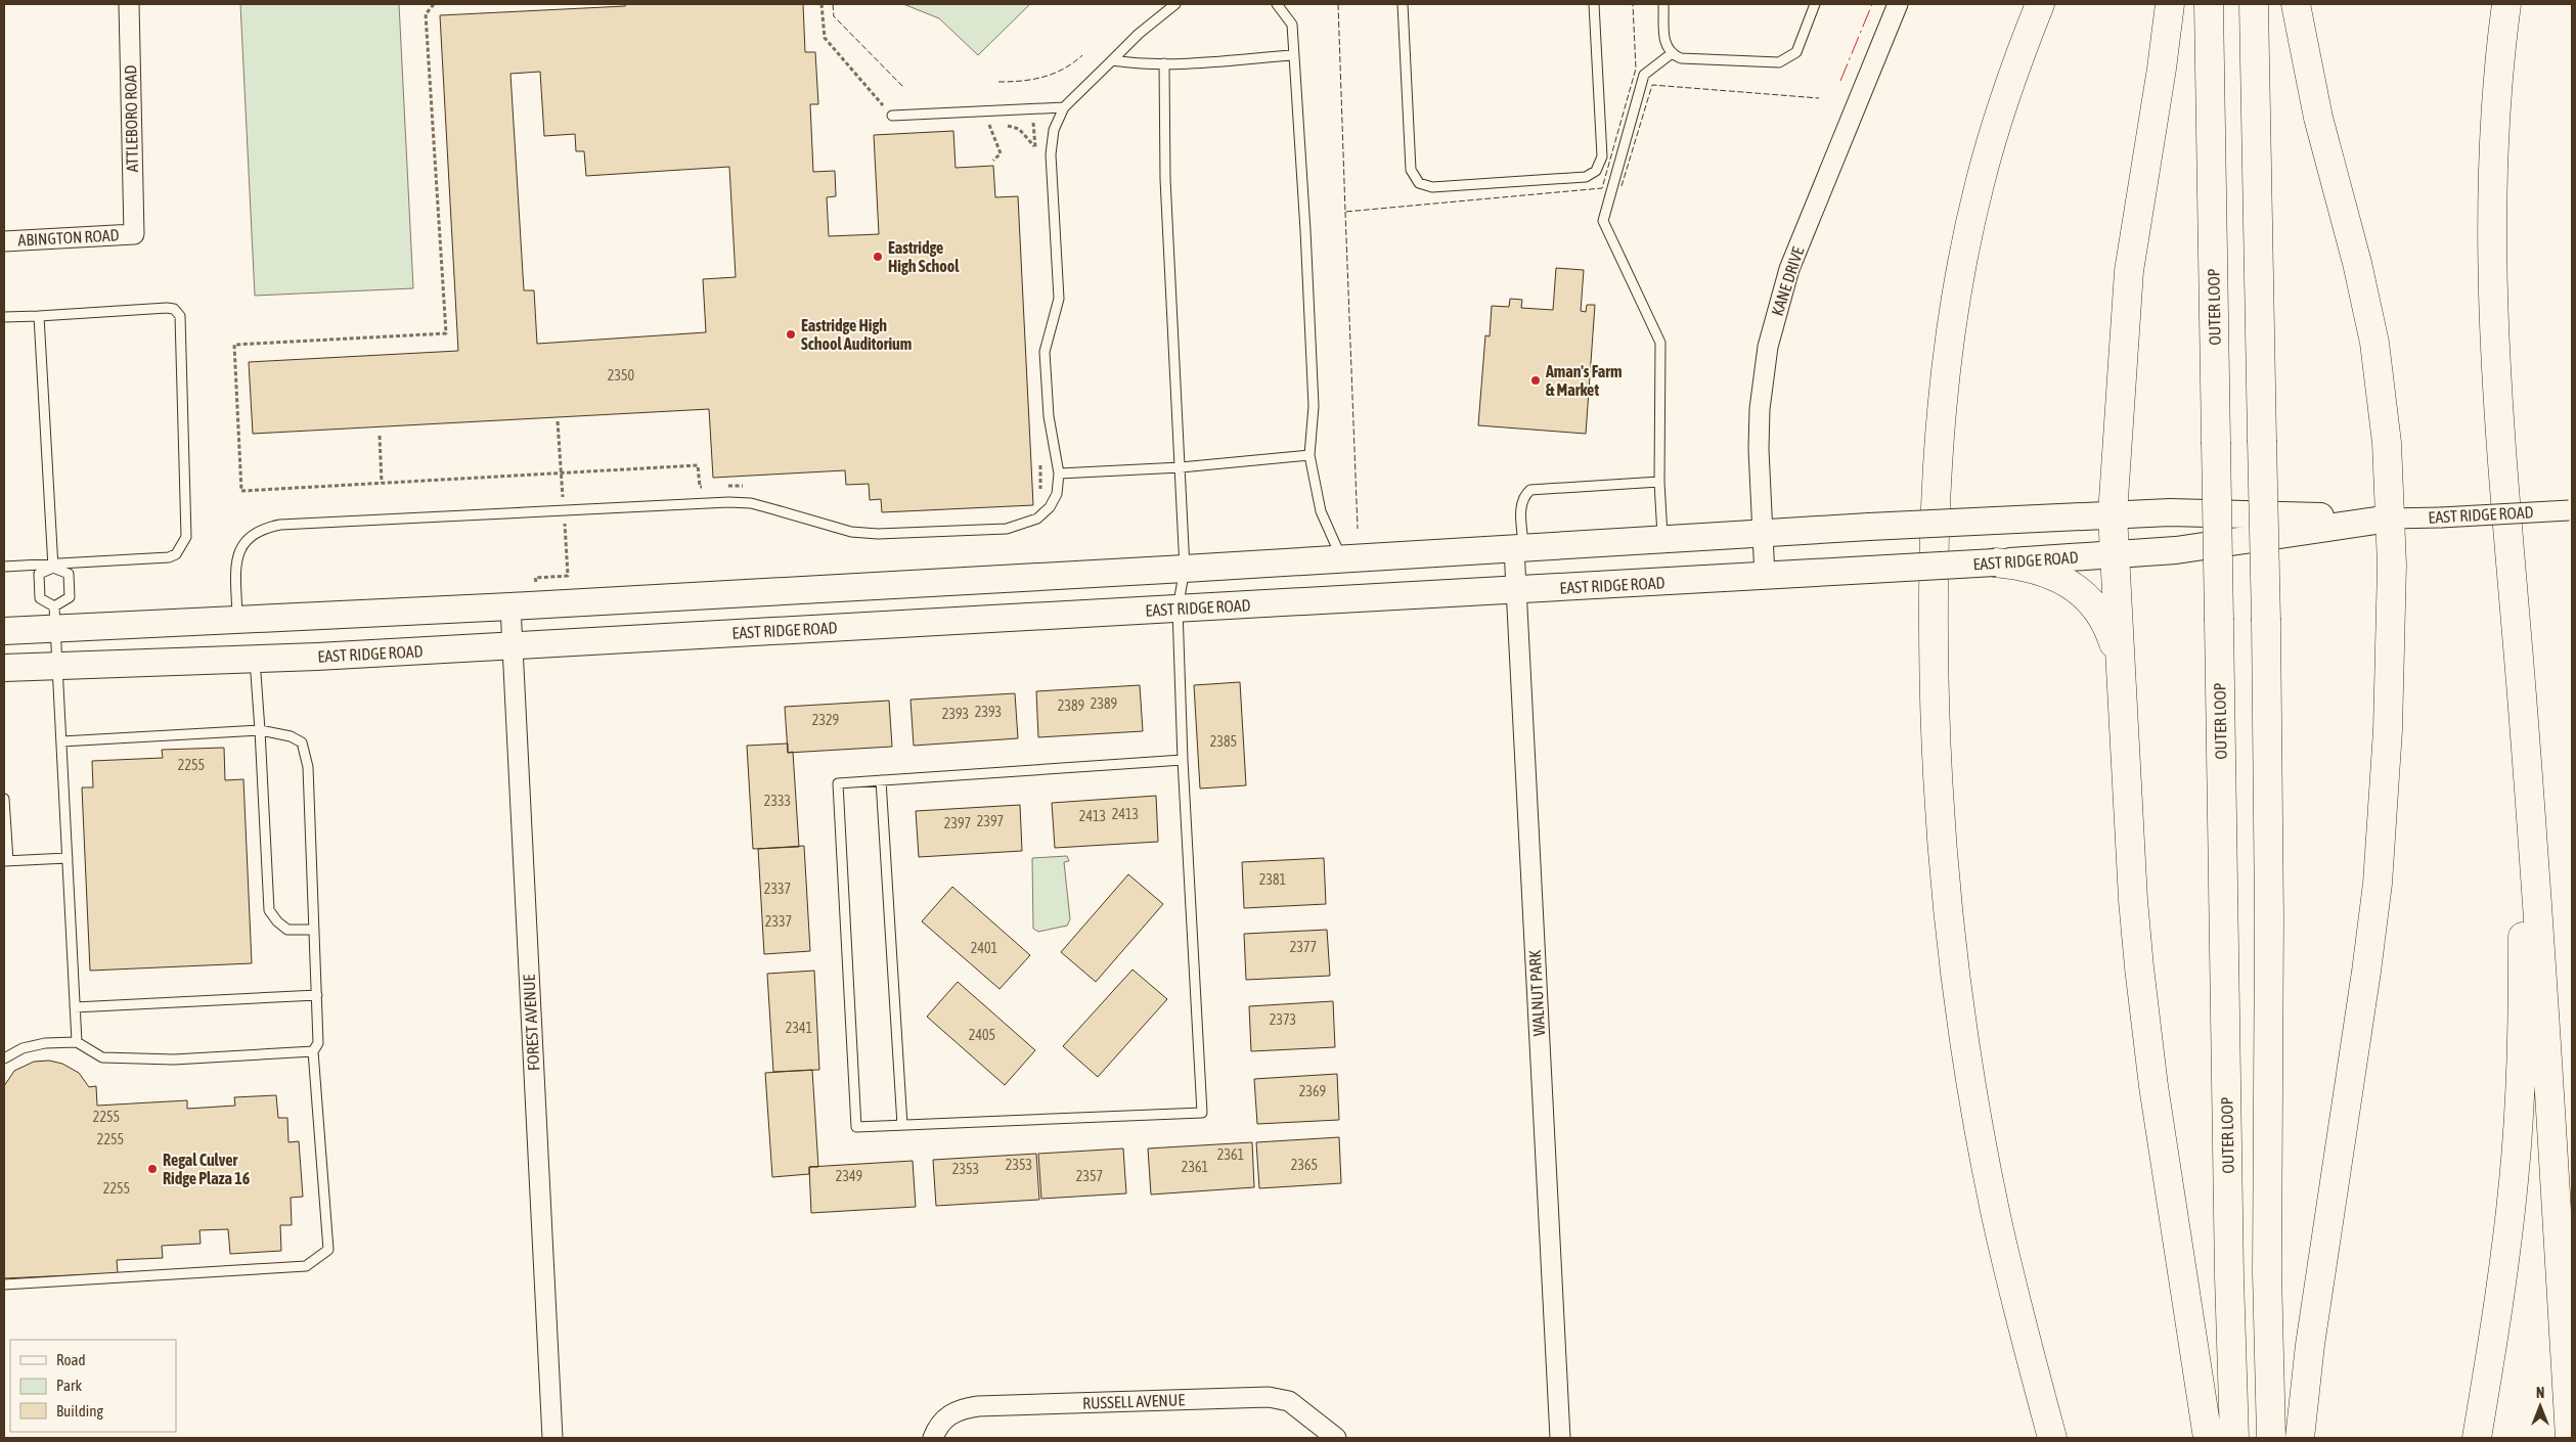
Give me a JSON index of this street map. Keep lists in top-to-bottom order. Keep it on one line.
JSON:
{"streets":{"highway":["OUTER LOOP"],"main road":["EAST RIDGE ROAD"],"street":["ATTLEBORO ROAD","ABINGTON ROAD","KANE DRIVE","WALNUT PARK","FOREST AVENUE","RUSSELL AVENUE"]},"crossings":[["ATTLEBORO ROAD","ABINGTON ROAD"],["KANE DRIVE","EAST RIDGE ROAD"],["EAST RIDGE ROAD","WALNUT PARK"],["EAST RIDGE ROAD","FOREST AVENUE"]],"places":["Eastridge High School","Eastridge High School Auditorium","Aman's Farm & Market","Regal Culver Ridge Plaza 16"],"house_numbers":["2350","2389","2389","2393","2393","2329","2385","2255","2333","2413","2413","2397","2397","2381","2337","2337","2377","2401","2373","2341","2405","2369","2255","2255","2361","2353","2365","2361","2353","2349","2357","2255"],"legend":["Road","Park","Building"],"north":"top"}
